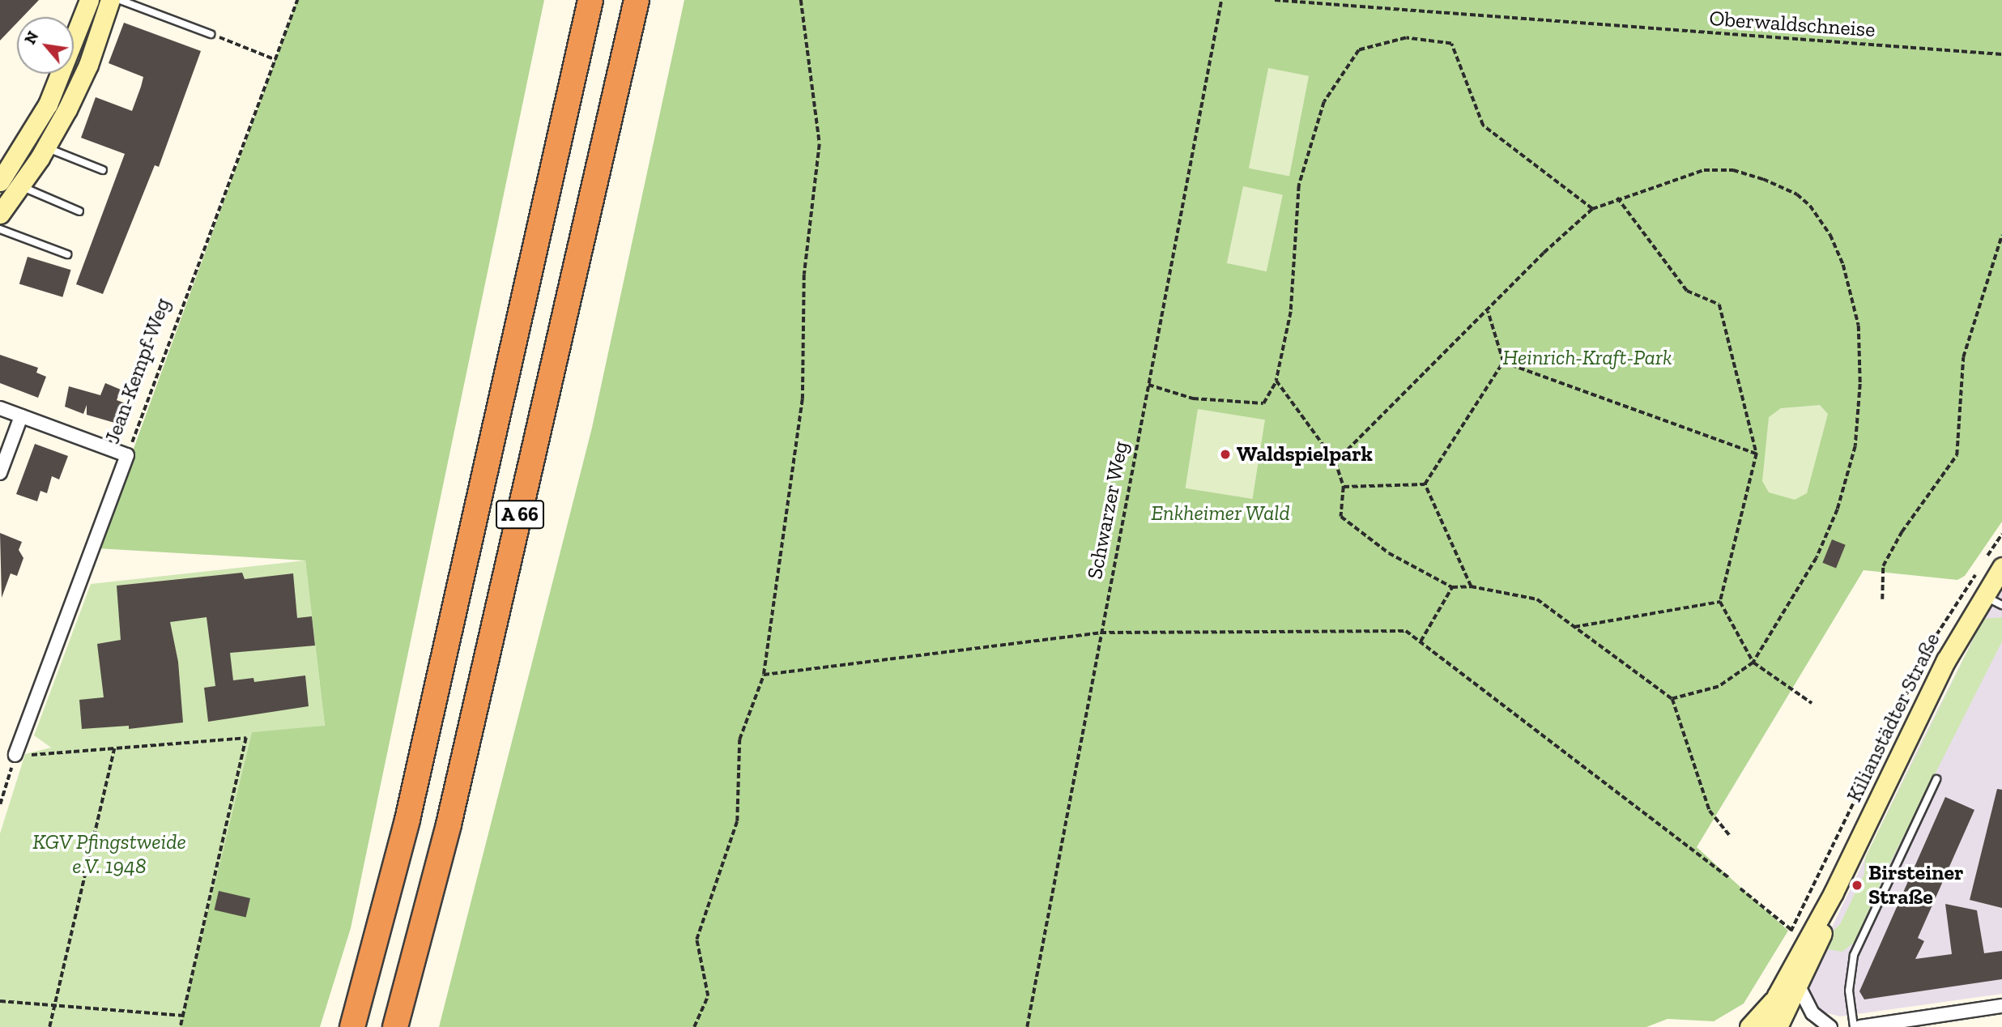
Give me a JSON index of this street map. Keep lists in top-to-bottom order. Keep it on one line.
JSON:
{"streets":{"highway":["A 66"],"main road":["Kilianstädter Straße"],"street":["Jean-Kempf-Weg"],"path":["Oberwaldschneise","Schwarzer Weg"]},"parks":["Heinrich-Kraft-Park","Enkheimer Wald","KGV Pfingstweide e.V. 1948"],"places":["Waldspielpark","Birsteiner Straße"],"north":"top left"}
